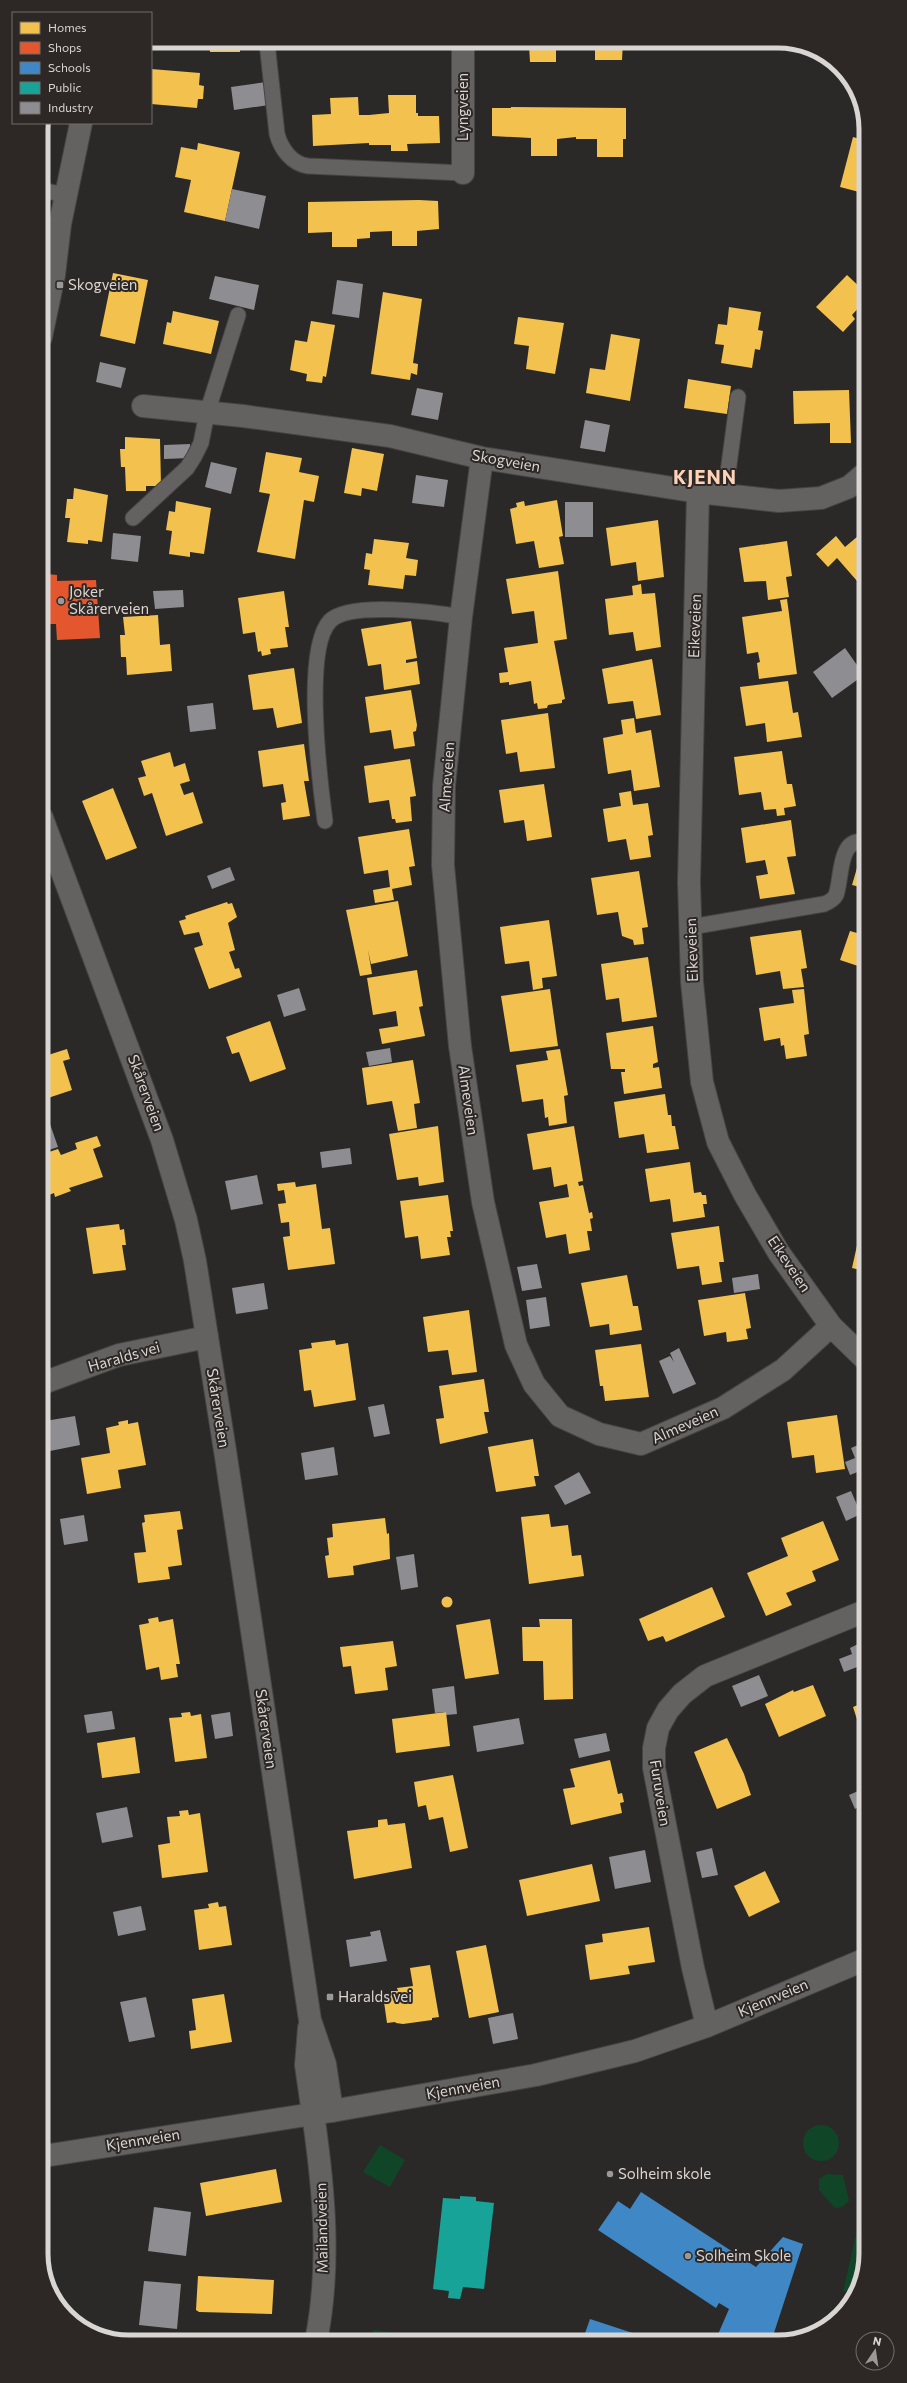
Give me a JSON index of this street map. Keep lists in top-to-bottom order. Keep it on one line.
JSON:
{"streets":{"street":["Lyngveien","Skogveien","Eikeveien","Almeveien","Skårerveien","Haralds vei","Furuveien","Kjennveien","Mailandveien"]},"crossings":[["Skogveien","Eikeveien"],["Skogveien","Almeveien"],["Eikeveien","Almeveien"],["Skårerveien","Haralds vei"],["Skårerveien","Kjennveien"],["Skårerveien","Mailandveien"],["Furuveien","Kjennveien"],["Kjennveien","Mailandveien"]],"districts":["KJENN"],"places":{"transit":["Skogveien","Haralds vei"],"other":["Joker Skårerveien","Solheim skole","Solheim Skole"]},"legend":["Homes","Shops","Schools","Public","Industry"],"north":"top"}
